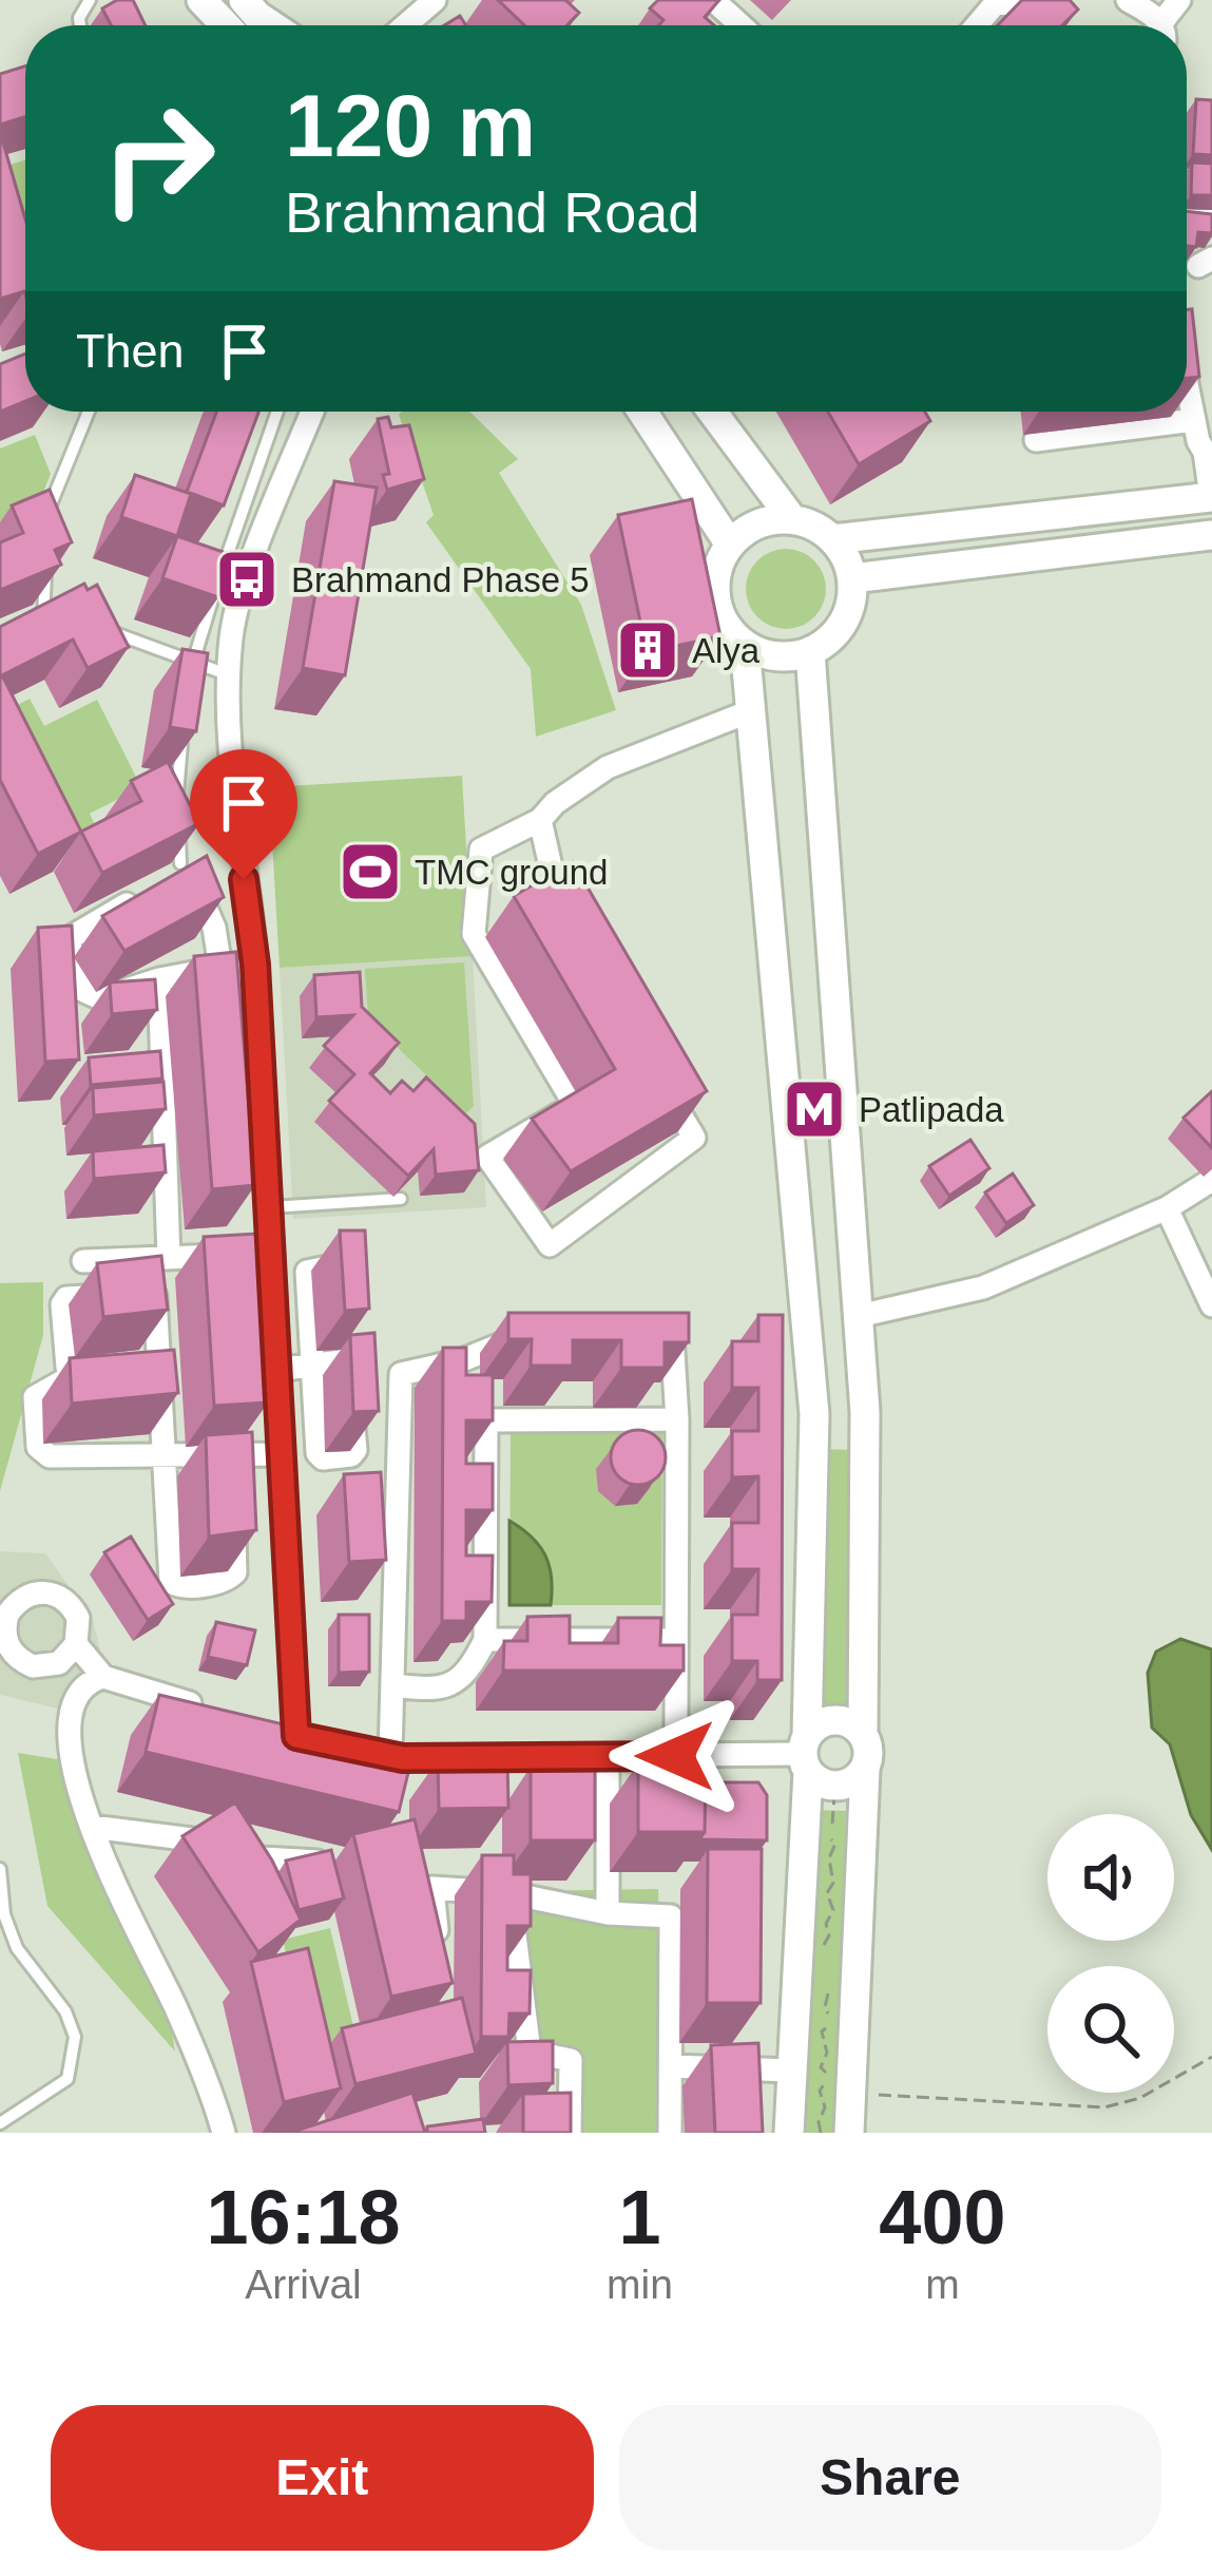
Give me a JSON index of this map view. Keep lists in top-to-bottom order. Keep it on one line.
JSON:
{"places":{"bus stop":["Brahmand Phase 5"],"building":["Alya"],"sports":["TMC ground"],"metro station":["Patlipada"]},"page":{"turn":["120 m","Brahmand Road"],"then":"Then","eta":["16:18","Arrival","1","min","400","m"],"buttons":["Exit","Share"]}}
